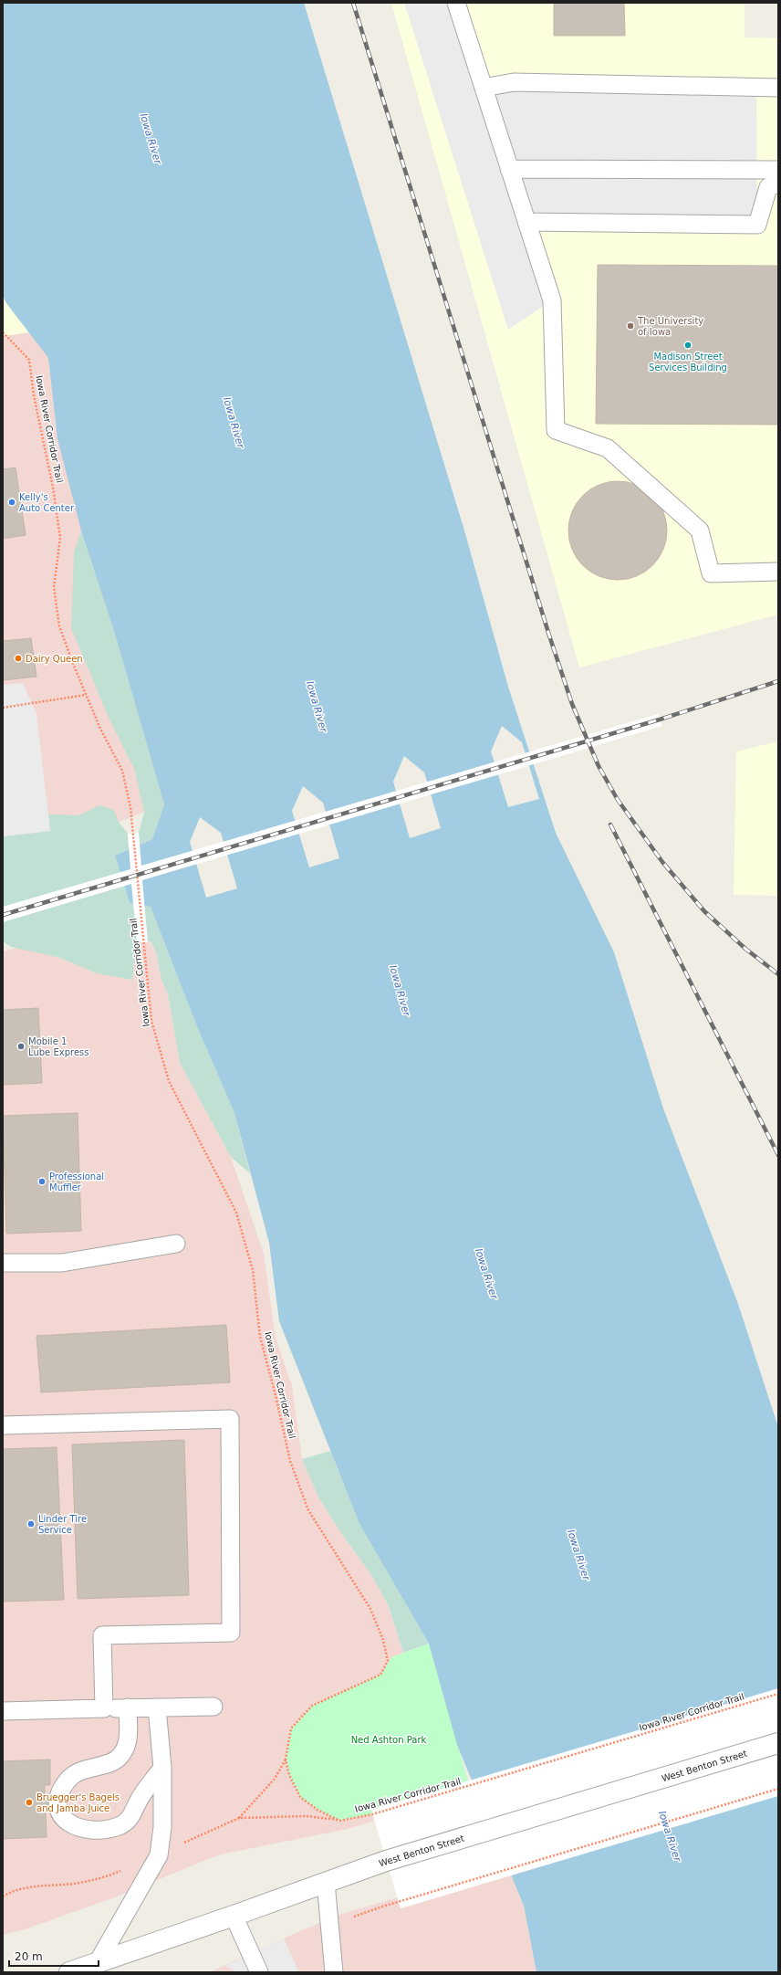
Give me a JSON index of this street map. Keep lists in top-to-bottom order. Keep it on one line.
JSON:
{"streets":{"street":["West Benton Street"],"path":["Iowa River Corridor Trail"]},"water":["Iowa River"],"parks":["Ned Ashton Park"],"places":["The University of Iowa","Madison Street Services Building","Kelly's Auto Center","Dairy Queen","Mobile 1 Lube Express","Professional Muffler","Linder Tire Service","Bruegger's Bagels and Jamba Juice"],"scale_bar":"20 m"}
